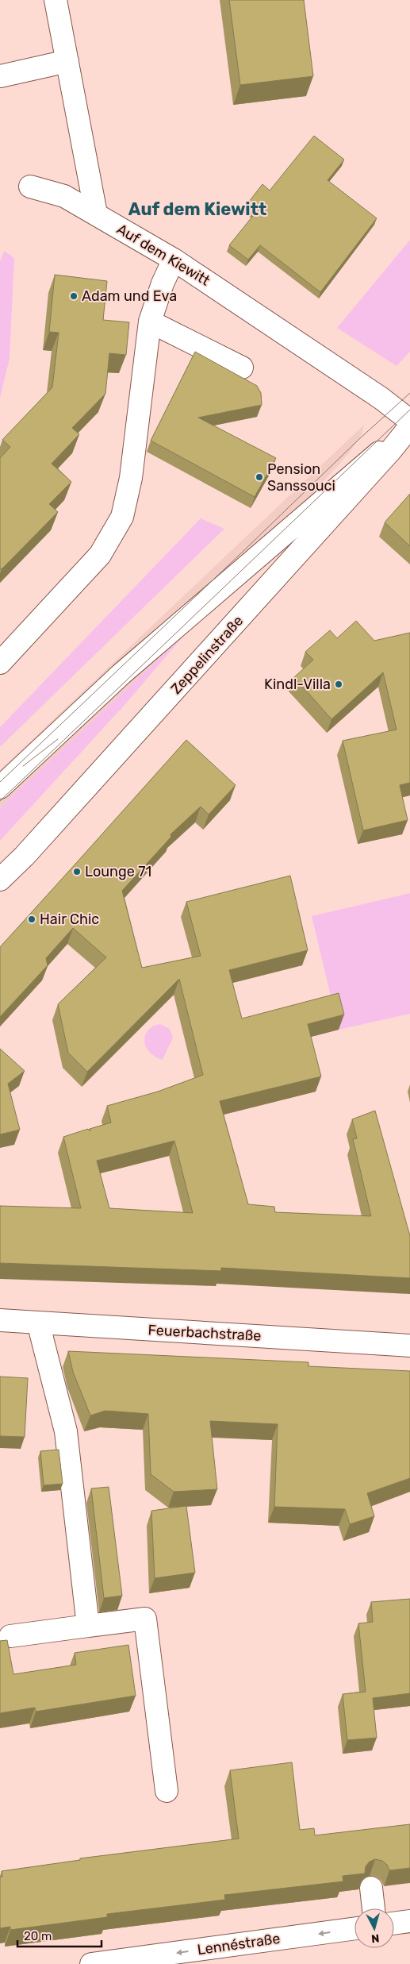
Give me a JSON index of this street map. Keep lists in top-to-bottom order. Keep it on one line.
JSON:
{"streets":{"street":["Auf dem Kiewitt","Zeppelinstraße","Feuerbachstraße","Lennéstraße"]},"one_way":["Lennéstraße"],"districts":["Auf dem Kiewitt"],"places":["Adam und Eva","Pension Sanssouci","Kindl-Villa","Lounge 71","Hair Chic"],"scale_bar":"20 m","north":"bottom"}
